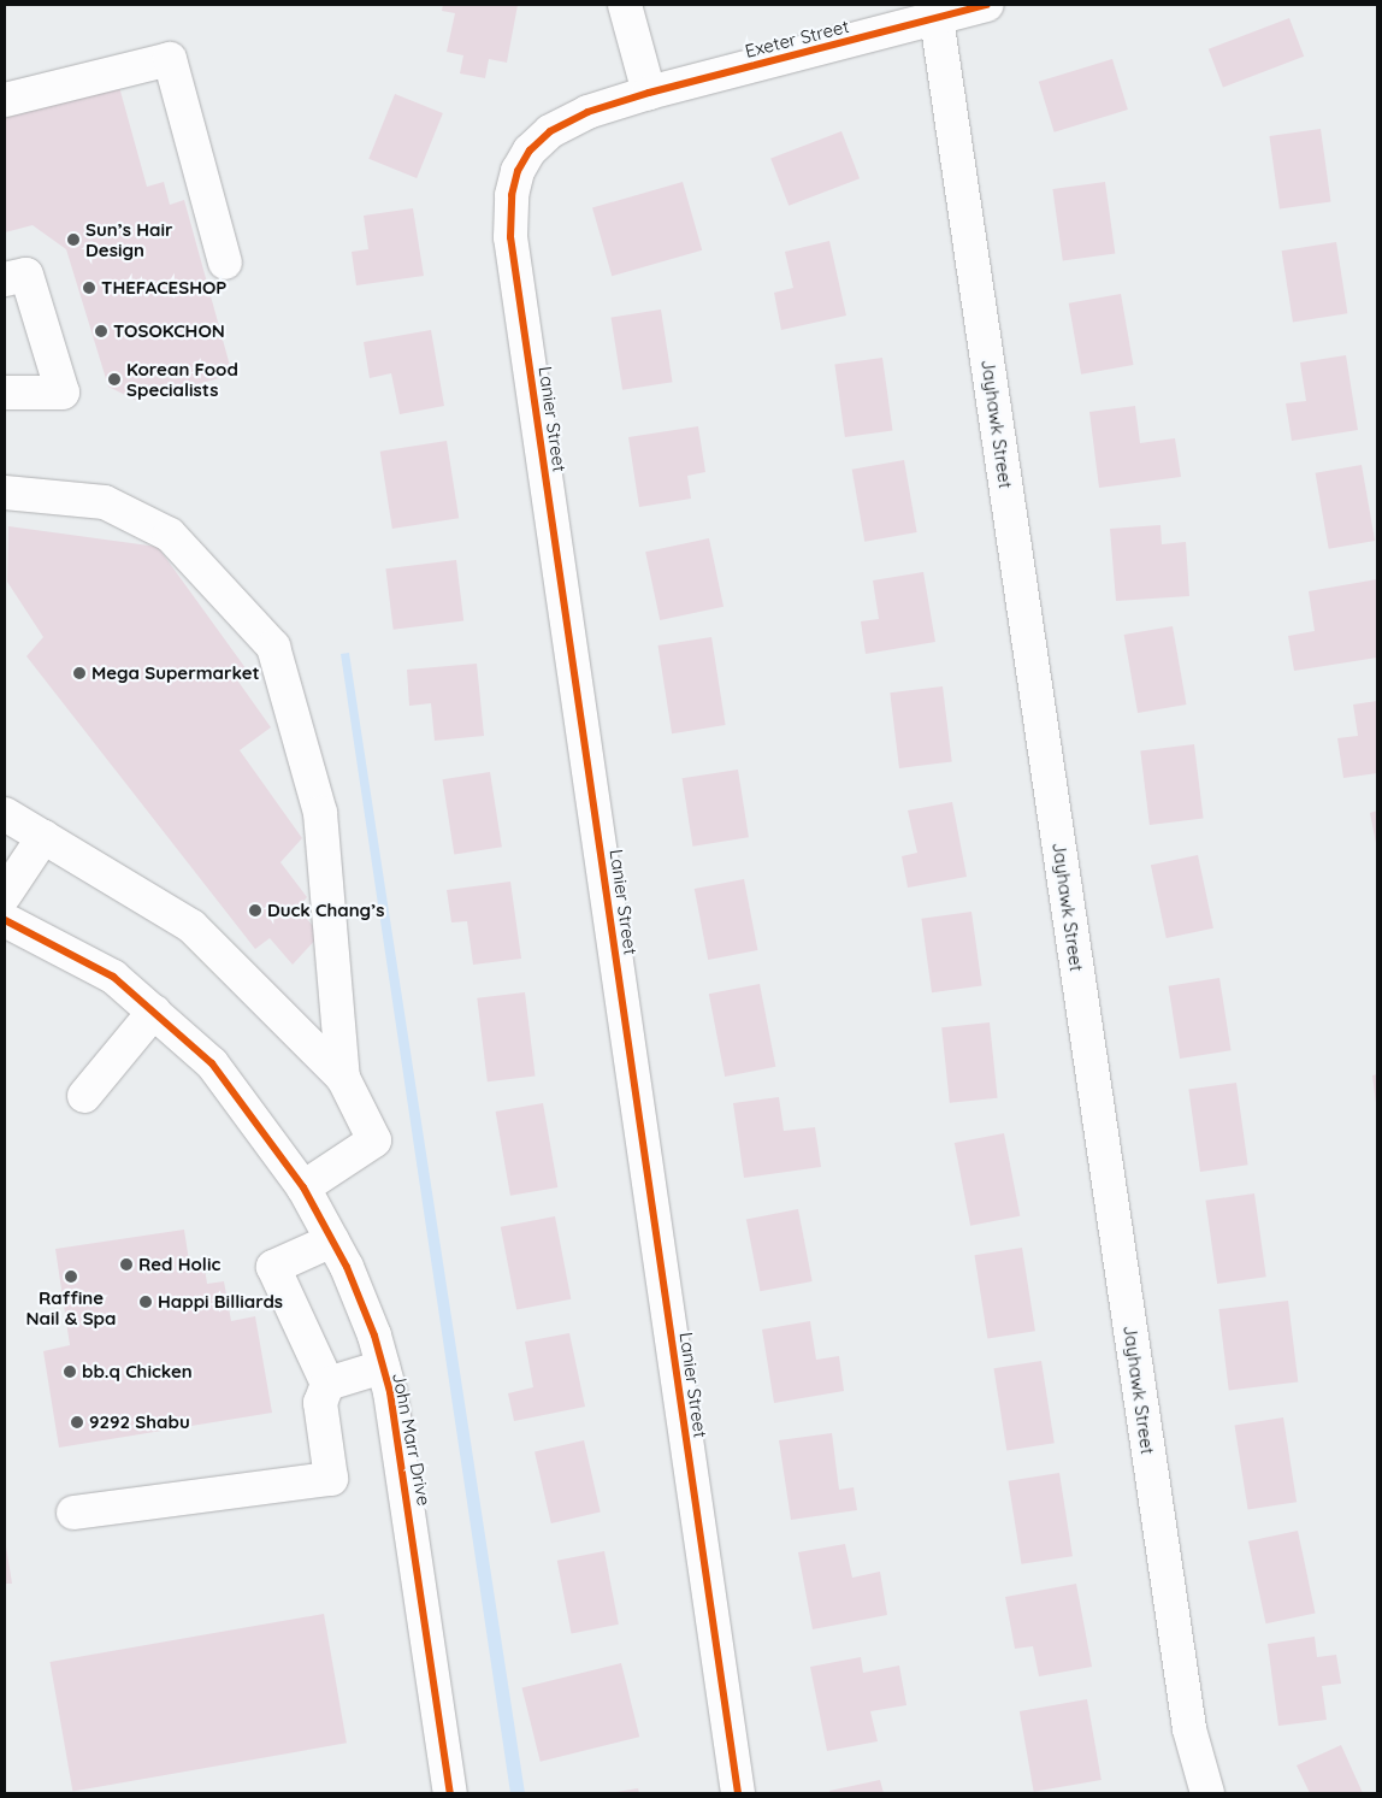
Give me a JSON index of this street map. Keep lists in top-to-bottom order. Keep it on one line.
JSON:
{"streets":{"street":["Exeter Street","Lanier Street","Jayhawk Street","John Marr Drive"]},"crossings":[["Exeter Street","Lanier Street"],["Exeter Street","Jayhawk Street"]],"places":["Sun’s Hair Design","THEFACESHOP","TOSOKCHON","Korean Food Specialists","Mega Supermarket","Duck Chang’s","Red Holic","Raffine Nail & Spa","Happi Billiards","bb.q Chicken","9292 Shabu"]}
